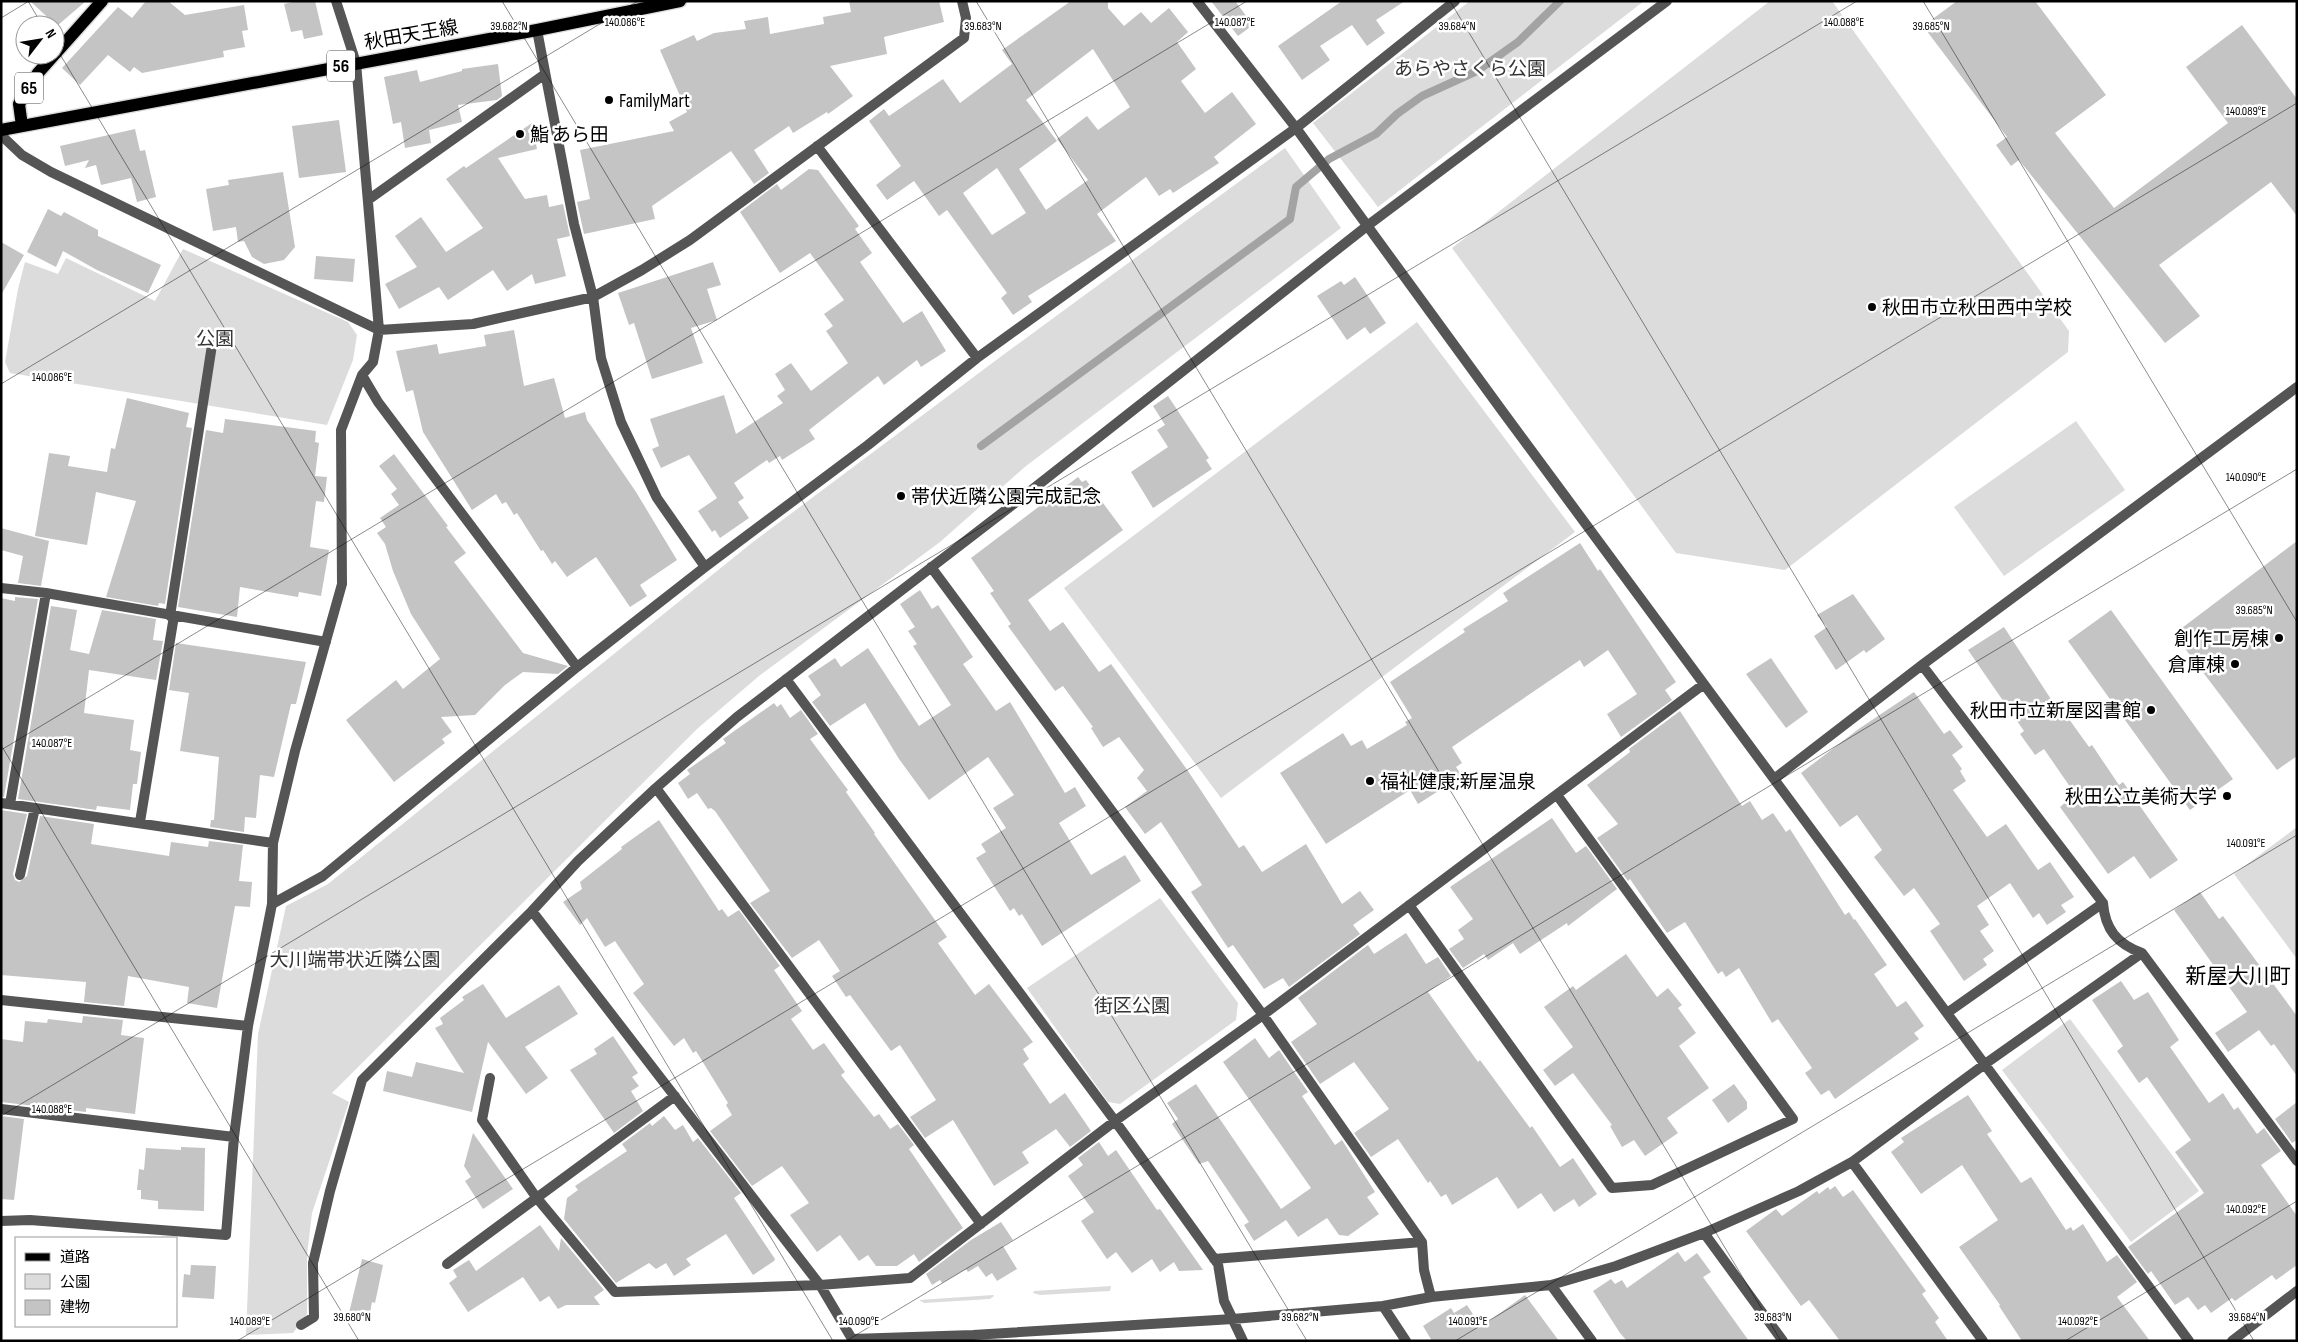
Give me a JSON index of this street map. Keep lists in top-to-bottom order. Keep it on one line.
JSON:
{"streets":{"main road":["秋田天王線","56","65"]},"crossings":[["秋田天王線","65"]],"districts":["新屋大川町"],"parks":["あらやさくら公園","公園","大川端帯状近隣公園","街区公園"],"places":["FamilyMart","鮨 あら田","秋田市立秋田西中学校","帯伏近隣公園完成記念","創作工房棟","倉庫棟","秋田市立新屋図書館","福祉健康;新屋温泉","秋田公立美術大学"],"legend":["道路","公園","建物"],"north":"top right","coordinates":["140.086°E","140.087°E","140.088°E","39.682°N","39.684°N","39.683°N","39.685°N","140.089°E","140.090°E","140.091°E","140.092°E","39.680°N"]}
